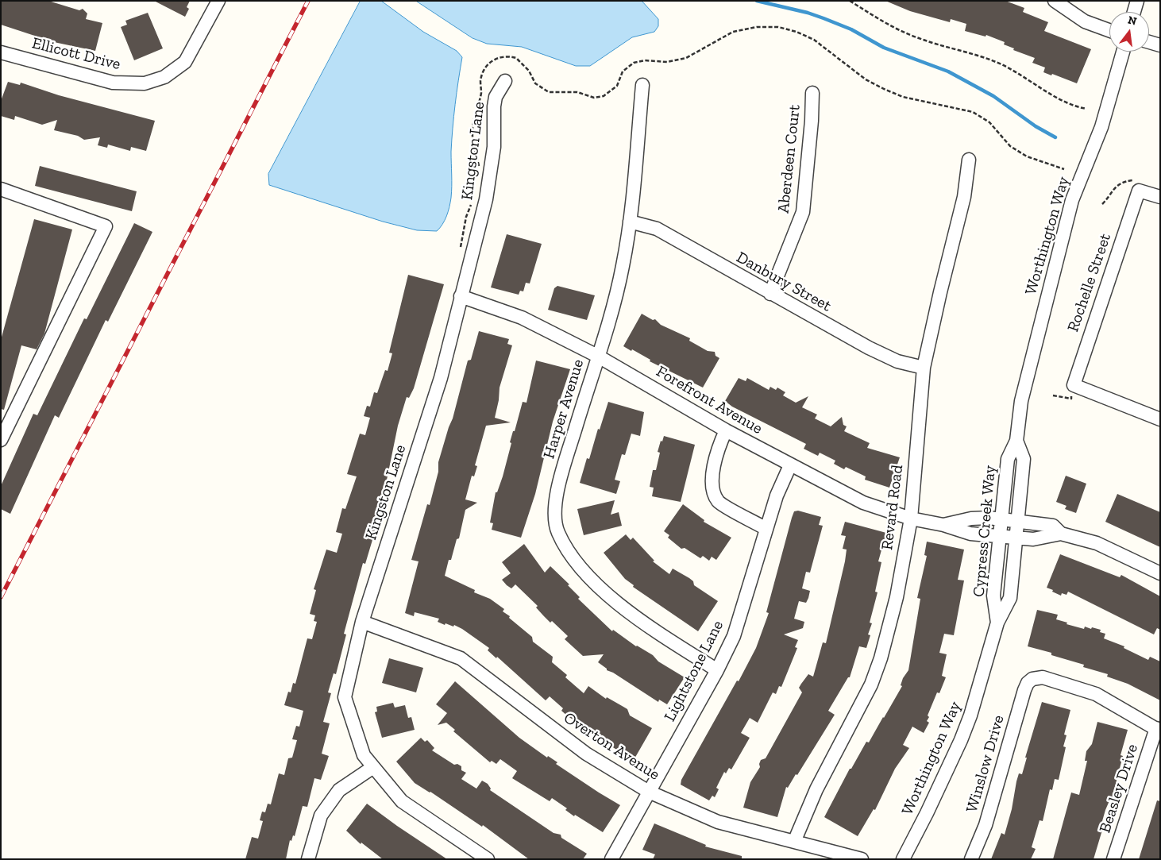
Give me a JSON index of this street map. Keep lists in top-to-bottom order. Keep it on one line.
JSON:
{"streets":{"street":["Ellicott Drive","Kingston Lane","Aberdeen Court","Worthington Way","Danbury Street","Rochelle Street","Forefront Avenue","Harper Avenue","Revard Road","Cypress Creek Way","Lightstone Lane","Overton Avenue","Winslow Drive","Beasley Drive"]},"crossings":[["Kingston Lane","Forefront Avenue"],["Kingston Lane","Overton Avenue"],["Aberdeen Court","Danbury Street"],["Worthington Way","Cypress Creek Way"],["Danbury Street","Harper Avenue"],["Danbury Street","Revard Road"],["Forefront Avenue","Harper Avenue"],["Forefront Avenue","Revard Road"],["Forefront Avenue","Cypress Creek Way"],["Forefront Avenue","Lightstone Lane"],["Harper Avenue","Lightstone Lane"],["Revard Road","Overton Avenue"],["Lightstone Lane","Overton Avenue"],["Winslow Drive","Beasley Drive"]],"north":"top"}
